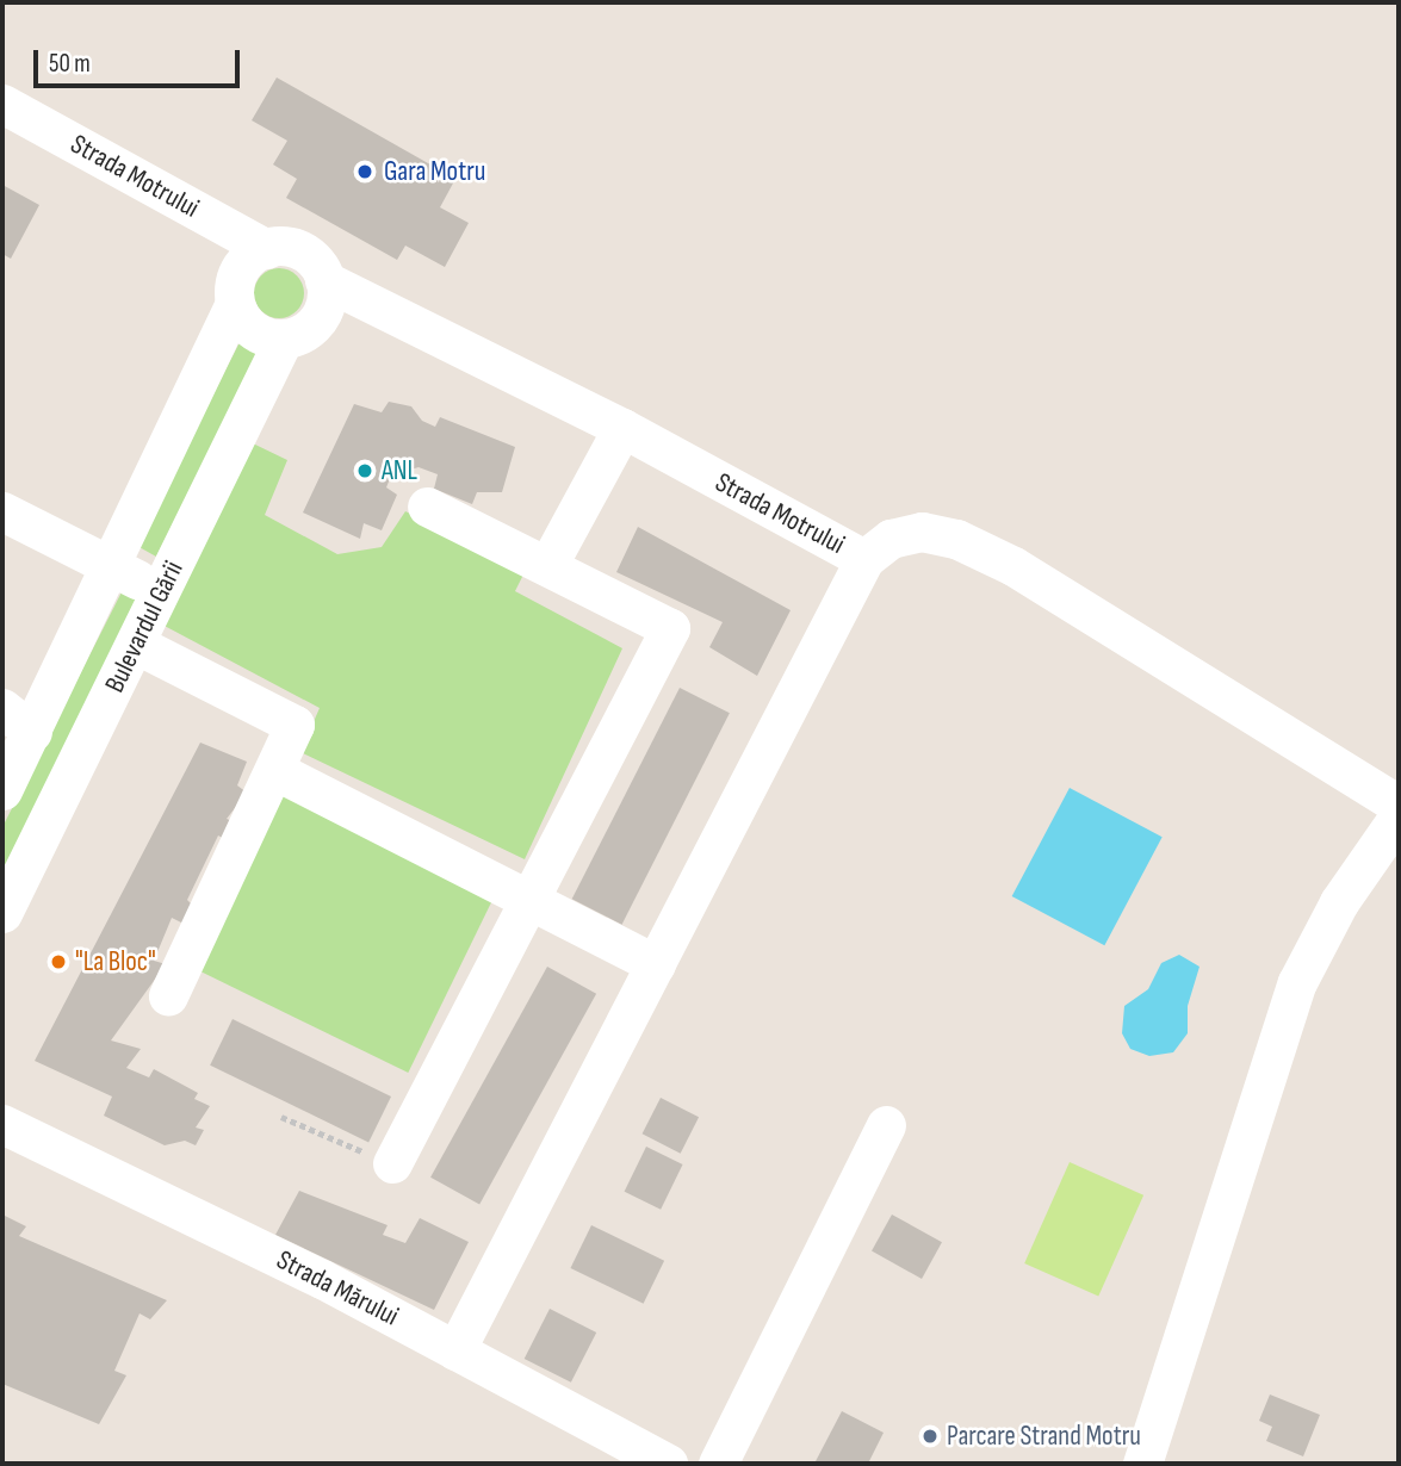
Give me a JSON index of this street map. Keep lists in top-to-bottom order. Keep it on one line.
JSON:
{"streets":{"street":["Strada Motrului","Bulevardul Gării","Strada Mărului"]},"crossings":[["Strada Motrului","Bulevardul Gării"]],"places":["Gara Motru","ANL","\"La Bloc\"","Parcare Strand Motru"],"scale_bar":"50 m"}
